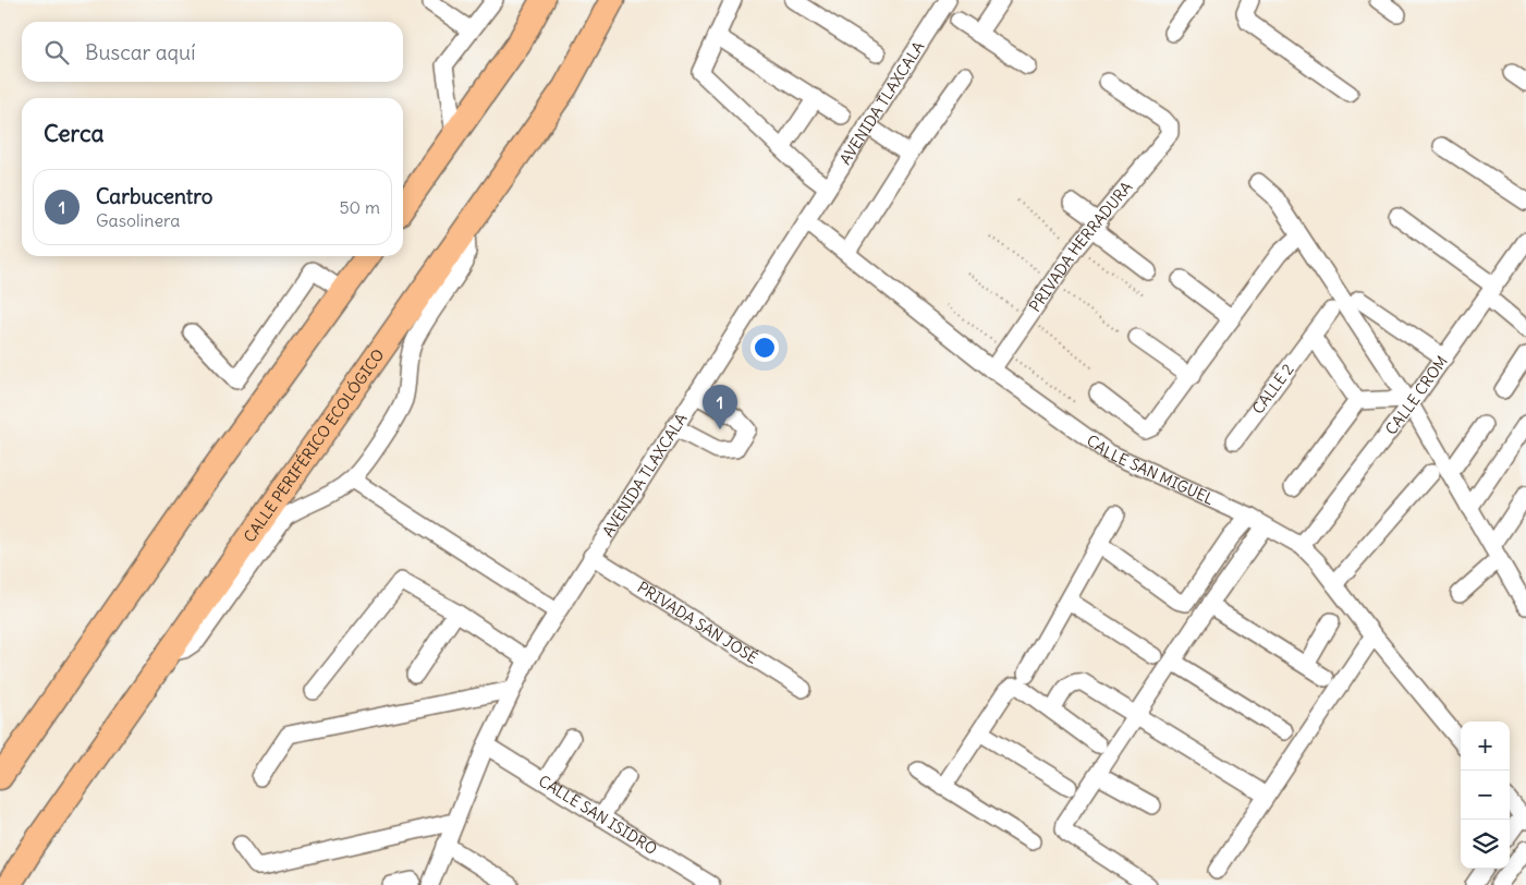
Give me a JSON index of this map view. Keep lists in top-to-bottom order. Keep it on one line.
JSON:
{"streets":{"highway":["CALLE PERIFÉRICO ECOLÓGICO"],"street":["AVENIDA TLAXCALA","PRIVADA HERRADURA","CALLE 2","CALLE CROM","CALLE SAN MIGUEL","PRIVADA SAN JOSÉ","CALLE SAN ISIDRO"]},"crossings":[["AVENIDA TLAXCALA","CALLE SAN MIGUEL"],["AVENIDA TLAXCALA","PRIVADA SAN JOSÉ"],["AVENIDA TLAXCALA","CALLE SAN ISIDRO"],["PRIVADA HERRADURA","CALLE SAN MIGUEL"],["CALLE CROM","CALLE SAN MIGUEL"]],"page":{"search":"Buscar aquí","heading":"Cerca","list":[{"mark":"1","name":"Carbucentro","note":"Gasolinera","value":"50 m"}],"pins":"1","map_buttons":["+","−"]}}
